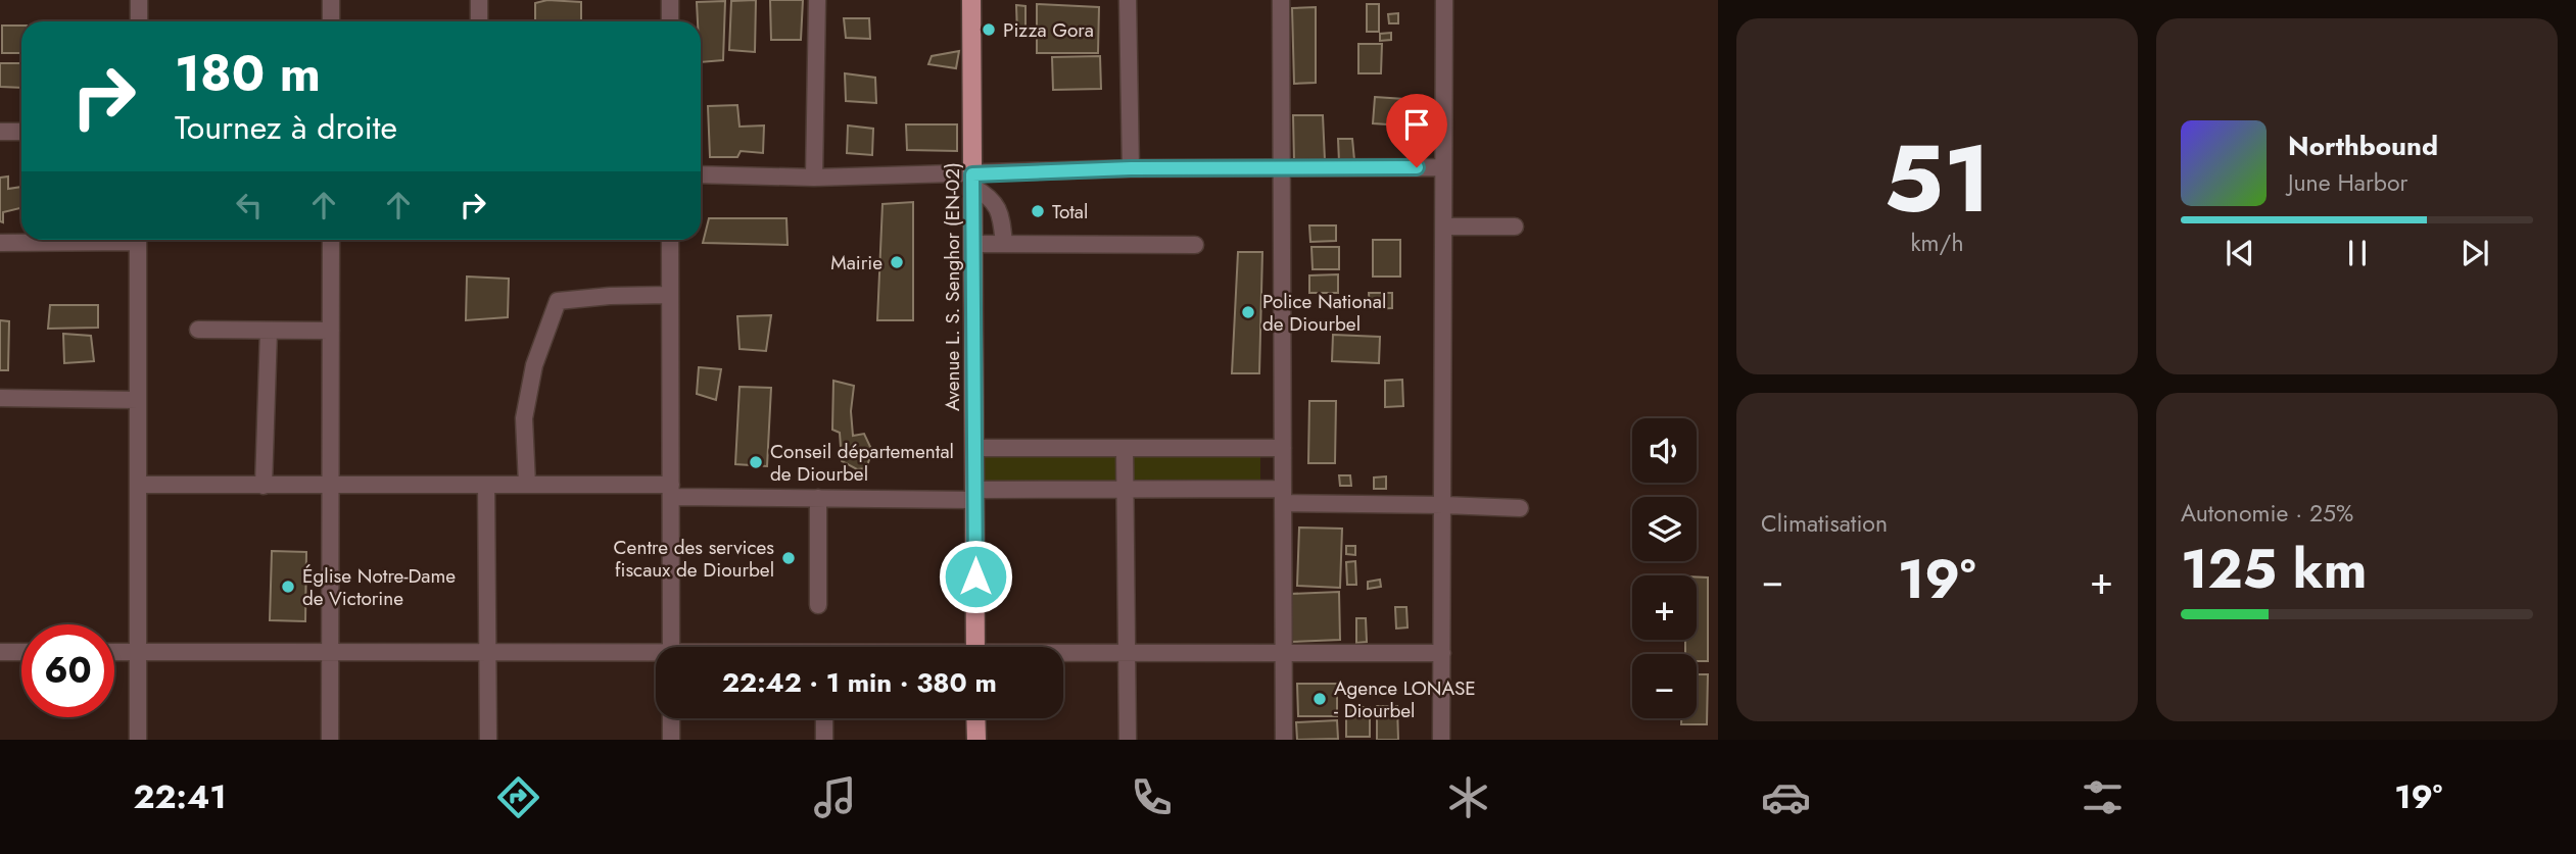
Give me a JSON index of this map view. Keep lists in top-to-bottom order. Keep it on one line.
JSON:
{"streets":{"main road":["Avenue L. S. Senghor (EN-02)"]},"places":["Pizza Gora","Total","Mairie","Police National de Diourbel","Conseil départemental de Diourbel","Centre des services fiscaux de Diourbel","Église Notre-Dame de Victorine","Agence LONASE - Diourbel"],"page":{"tile":[["51","km/h"],"Climatisation",["Autonomie · 25%","125 km"]],"turn":["180 m","Tournez à droite"],"song":["Northbound","June Harbor"],"map_buttons":["+","−"],"heat":["−","19°","+"],"limit":"60","trip":"22:42 · 1 min · 380 m","tabs":["22:41","19°"]}}
